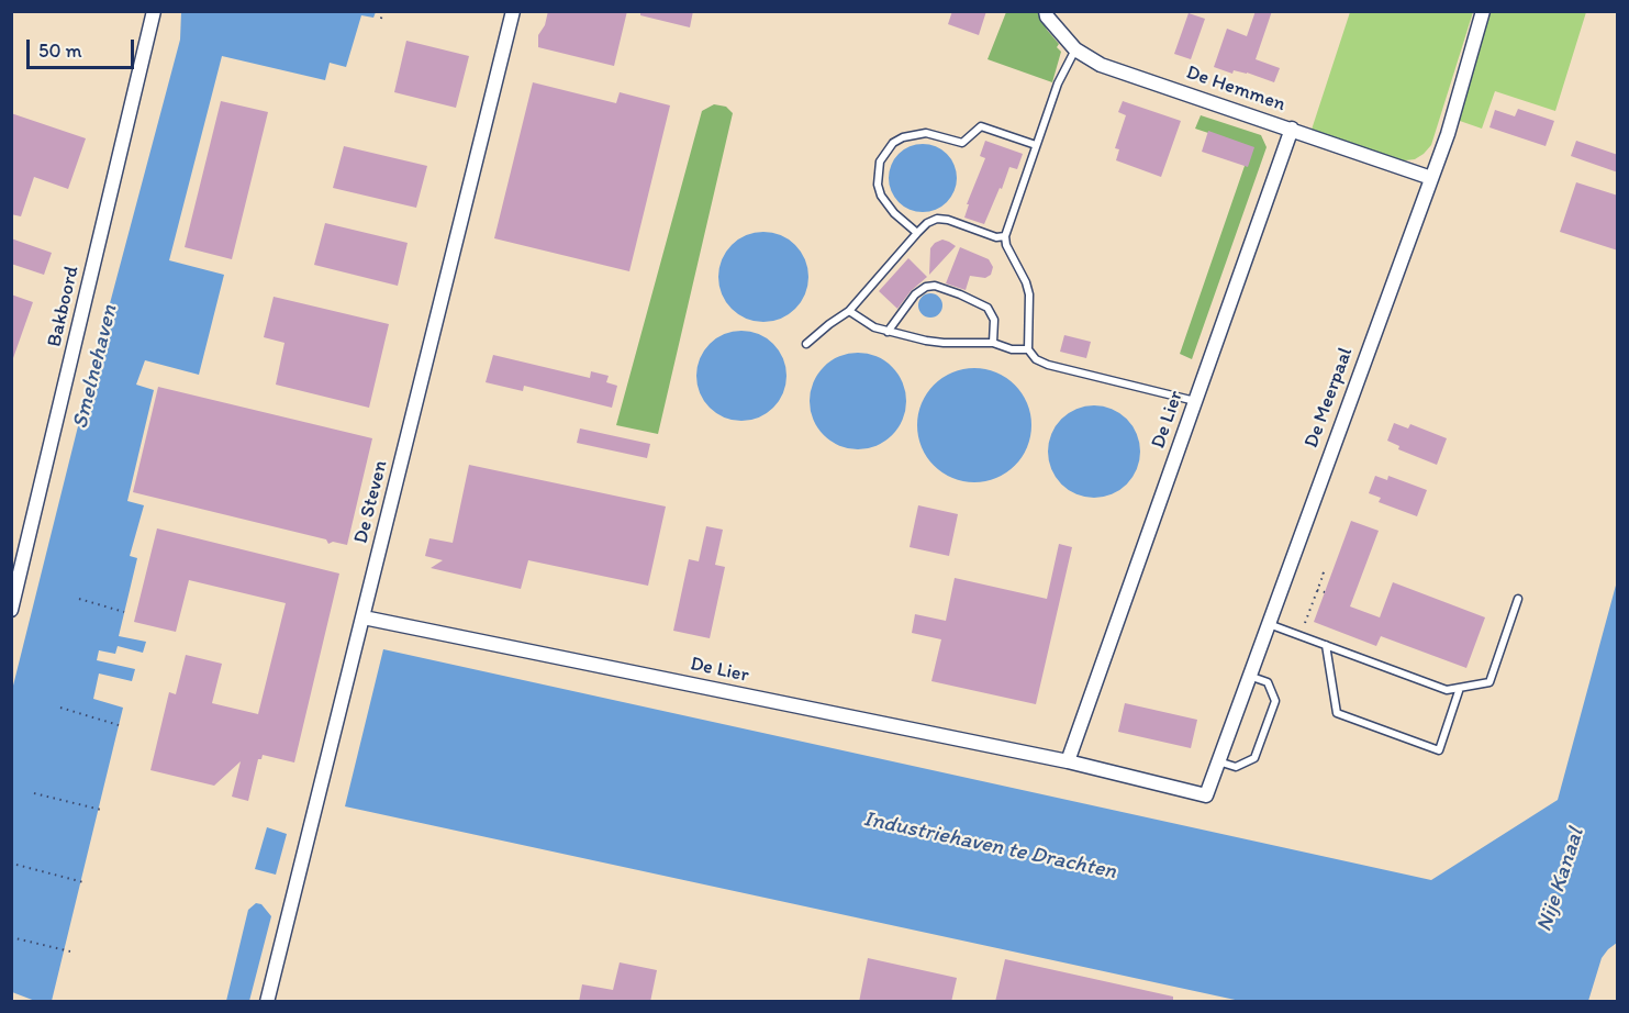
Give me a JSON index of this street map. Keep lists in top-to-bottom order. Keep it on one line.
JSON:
{"streets":{"street":["De Hemmen","Bakboord","De Meerpaal","De Lier","De Steven"]},"crossings":[["De Hemmen","De Meerpaal"],["De Hemmen","De Lier"],["De Meerpaal","De Lier"],["De Lier","De Steven"]],"water":["Smelnehaven","Industriehaven te Drachten","Nije Kanaal"],"scale_bar":"50 m"}
